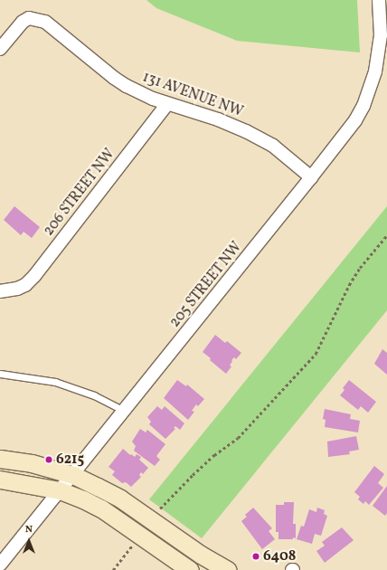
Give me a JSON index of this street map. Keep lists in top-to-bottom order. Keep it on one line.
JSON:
{"streets":{"street":["131 AVENUE NW","206 STREET NW","205 STREET NW"]},"crossings":[["131 AVENUE NW","206 STREET NW"],["131 AVENUE NW","205 STREET NW"]],"places":["6215","6408"],"north":"top"}
